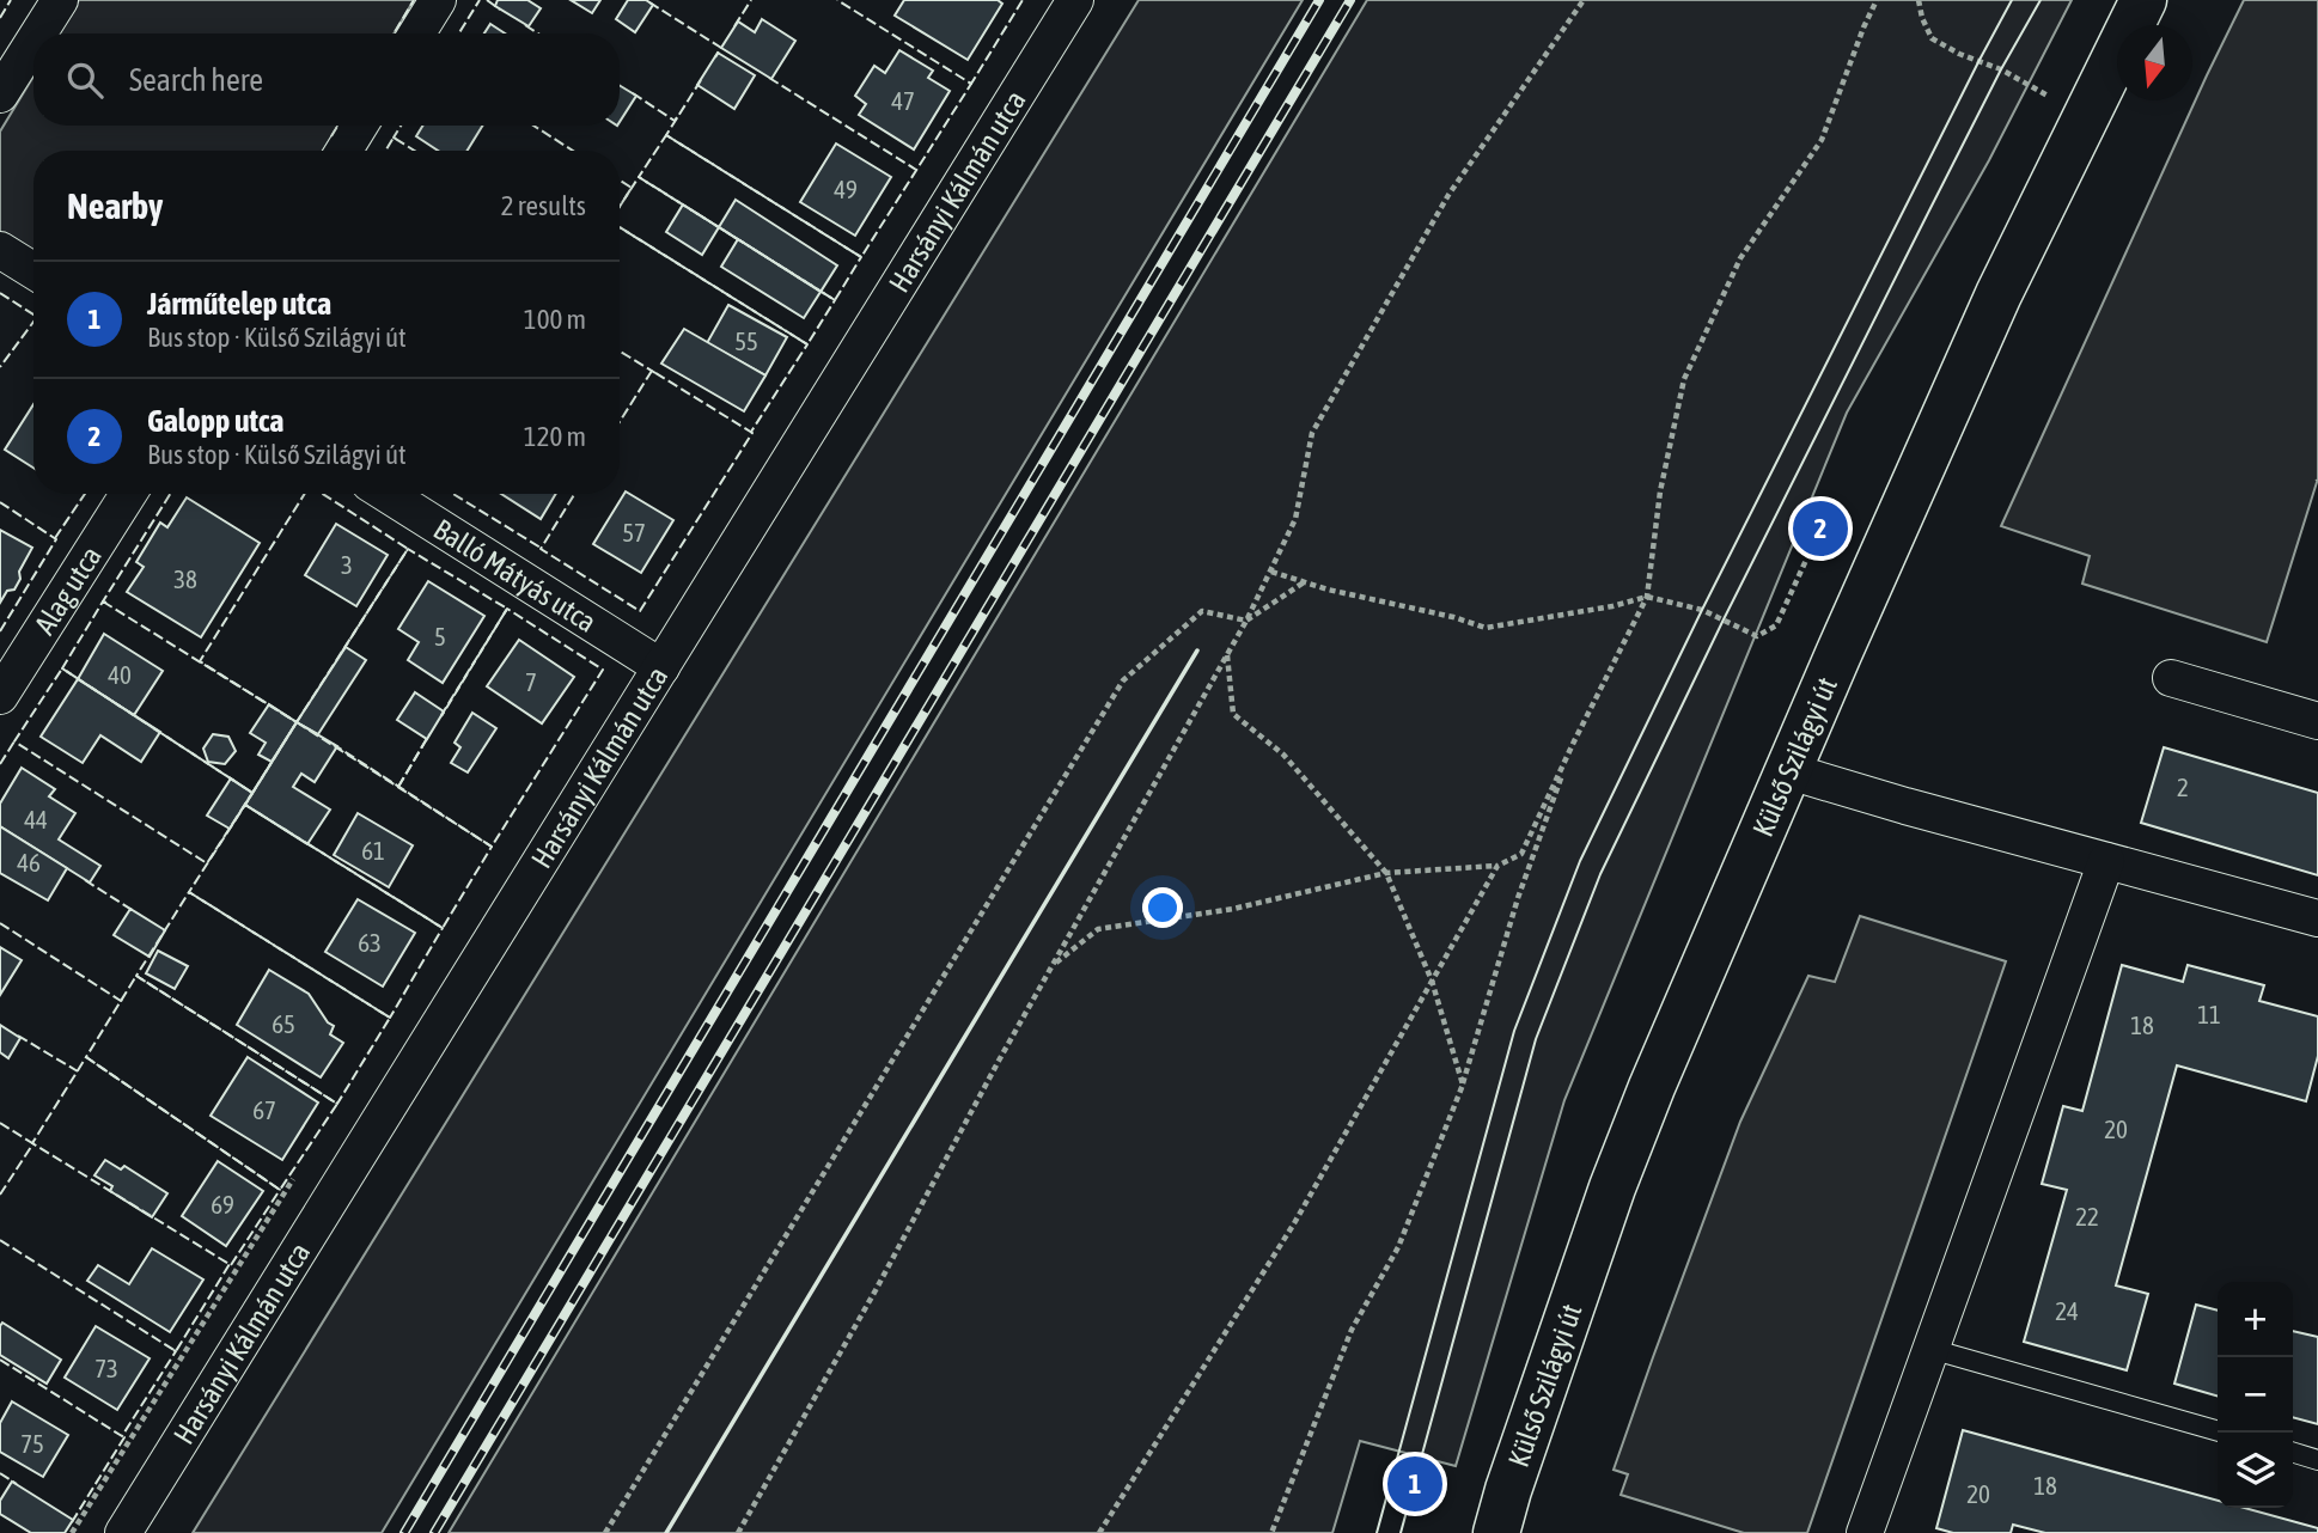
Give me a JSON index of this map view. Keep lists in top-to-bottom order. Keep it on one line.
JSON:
{"streets":{"street":["Harsányi Kálmán utca","Balló Mátyás utca","Alag utca","Külső Szilágyi út"]},"crossings":[["Harsányi Kálmán utca","Balló Mátyás utca"]],"house_numbers":["47","49","55","57","3","38","5","40","7","2","44","61","46","63","11","65","18","67","20","69","22","24","73","75","18","20"],"north":"bottom","page":{"search":"Search here","heading":["Nearby","2 results"],"list":[{"mark":"1","name":"Járműtelep utca","note":"Bus stop · Külső Szilágyi út","value":"100 m"},{"mark":"2","name":"Galopp utca","note":"Bus stop · Külső Szilágyi út","value":"120 m"}],"pins":["2","1"],"map_buttons":["+","−"]}}
